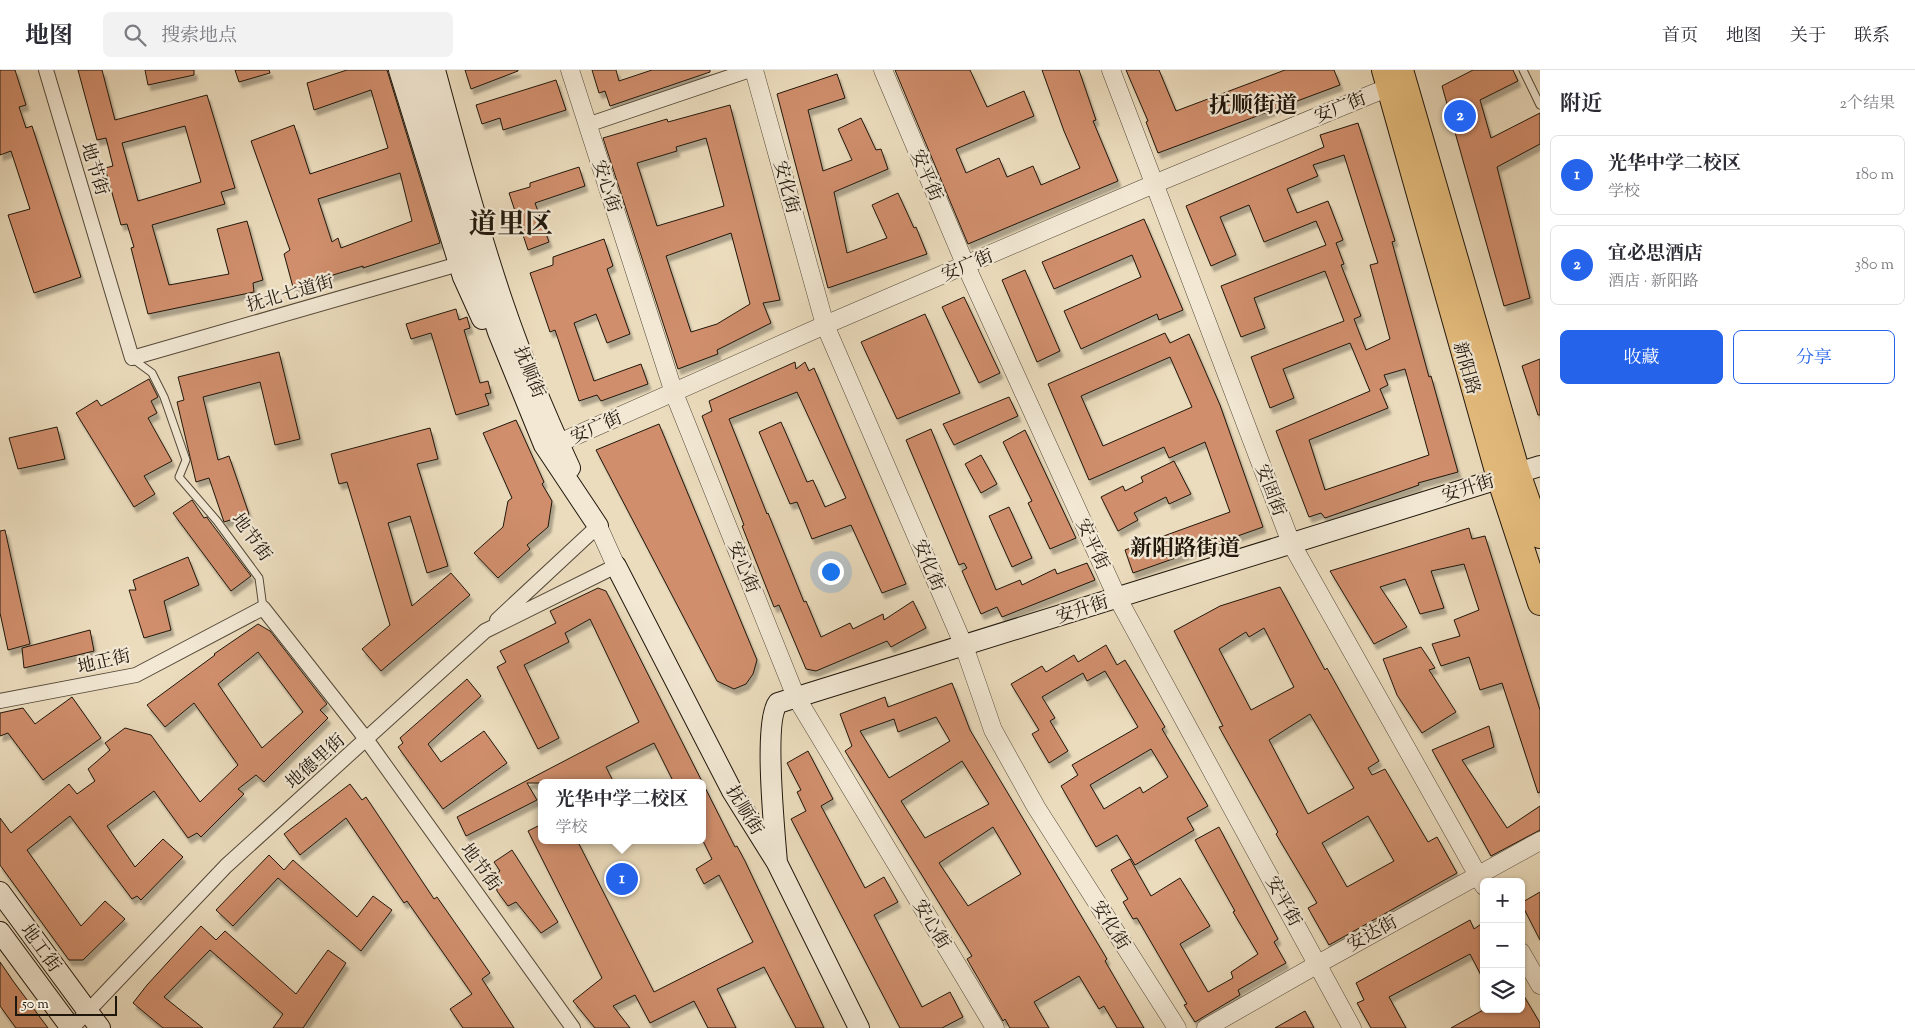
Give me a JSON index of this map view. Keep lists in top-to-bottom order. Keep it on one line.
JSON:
{"streets":{"highway":["新阳路"],"main road":["抚顺街","安升街","地工街"],"street":["安广街","地节街","安平街","安心街","安化街","抚北七道街","安固街","地正街","地德里街","安达街"]},"crossings":[["安广街","安平街"],["安广街","安心街"],["安广街","安化街"],["安广街","新阳路"],["安广街","抚顺街"],["安广街","安固街"],["地节街","抚北七道街"],["地节街","地正街"],["地节街","地德里街"],["安平街","安升街"],["安平街","安达街"],["安心街","安升街"],["安化街","安升街"],["抚北七道街","抚顺街"],["新阳路","安升街"],["抚顺街","安升街"],["抚顺街","地德里街"],["安升街","安固街"],["安固街","安达街"],["地德里街","地工街"]],"districts":["抚顺街道","道里区","新阳路街道"],"scale_bar":"50 m","page":{"header":"地图","search":"搜索地点","nav":["首页","地图","关于","联系"],"heading":["附近","2个结果"],"pins":["2","1"],"list":[{"mark":"1","name":"光华中学二校区","note":"学校","value":"180 m"},{"mark":"2","name":"宜必思酒店","note":"酒店 · 新阳路","value":"380 m"}],"buttons":["收藏","分享"],"popup":["光华中学二校区","学校"],"map_buttons":["+","−"],"scale":"50 m"}}
